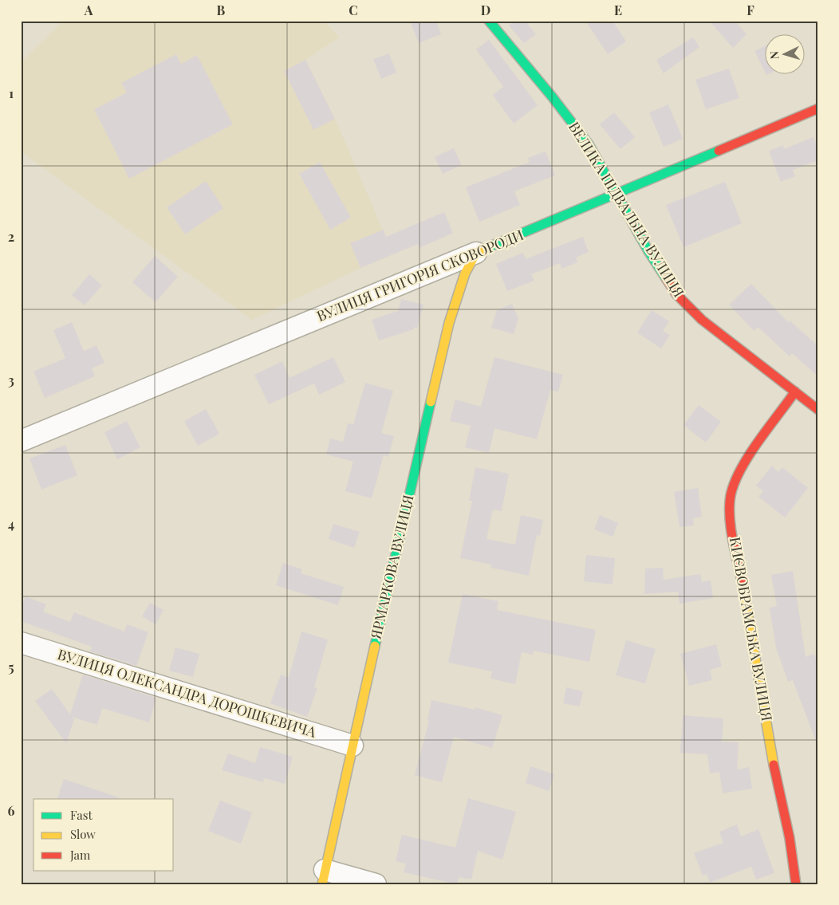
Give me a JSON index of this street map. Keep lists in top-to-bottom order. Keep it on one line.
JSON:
{"streets":{"street":["ВЕЛИКА ПІДВАЛЬНА ВУЛИЦЯ","ВУЛИЦЯ ГРИГОРІЯ СКОВОРОДИ","ЯРМАРКОВА ВУЛИЦЯ","КИЄВОБРАМСЬКА ВУЛИЦЯ","ВУЛИЦЯ ОЛЕКСАНДРА ДОРОШКЕВИЧА"]},"crossings":[["ВЕЛИКА ПІДВАЛЬНА ВУЛИЦЯ","ВУЛИЦЯ ГРИГОРІЯ СКОВОРОДИ"],["ВЕЛИКА ПІДВАЛЬНА ВУЛИЦЯ","КИЄВОБРАМСЬКА ВУЛИЦЯ"],["ВУЛИЦЯ ГРИГОРІЯ СКОВОРОДИ","ЯРМАРКОВА ВУЛИЦЯ"],["ЯРМАРКОВА ВУЛИЦЯ","ВУЛИЦЯ ОЛЕКСАНДРА ДОРОШКЕВИЧА"]],"legend":["Fast","Slow","Jam"],"north":"left","grid":{"columns":["A","B","C","D","E","F"],"rows":["1","2","3","4","5","6"]}}
